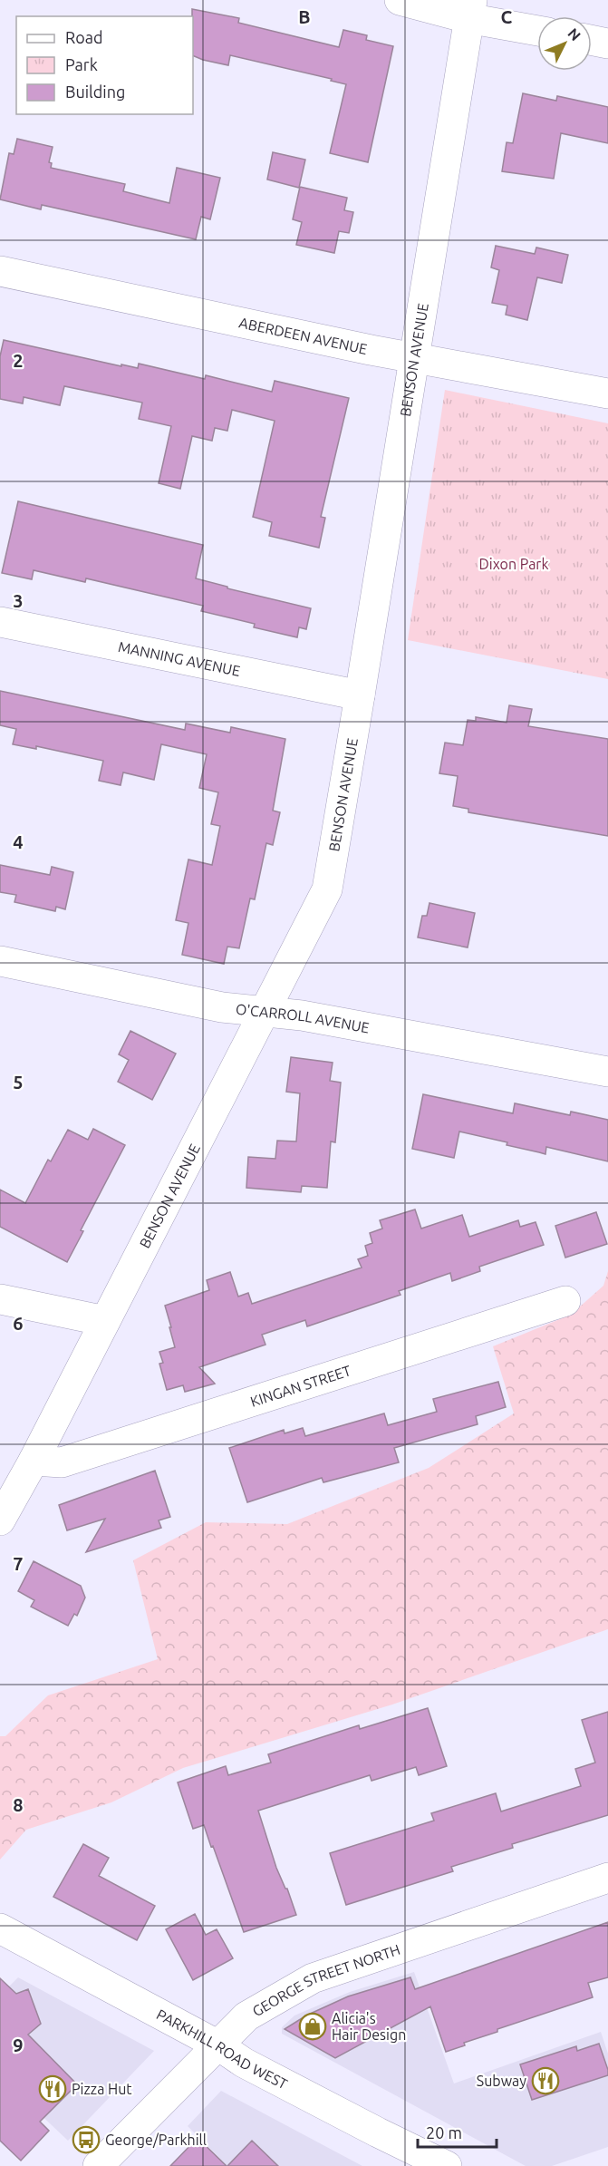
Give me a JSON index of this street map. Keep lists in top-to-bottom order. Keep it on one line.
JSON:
{"streets":{"street":["ABERDEEN AVENUE","BENSON AVENUE","MANNING AVENUE","O'CARROLL AVENUE","KINGAN STREET","GEORGE STREET NORTH","PARKHILL ROAD WEST"]},"crossings":[["ABERDEEN AVENUE","BENSON AVENUE"],["BENSON AVENUE","MANNING AVENUE"],["BENSON AVENUE","O'CARROLL AVENUE"],["BENSON AVENUE","KINGAN STREET"],["GEORGE STREET NORTH","PARKHILL ROAD WEST"]],"parks":["Dixon Park"],"places":{"shop":["Alicia's Hair Design"],"restaurant":["Subway","Pizza Hut"],"bus stop":["George/Parkhill"]},"legend":["Road","Park","Building"],"scale_bar":"20 m","north":"top right","grid":{"columns":["B","C"],"rows":["2","3","4","5","6","7","8","9"]}}
